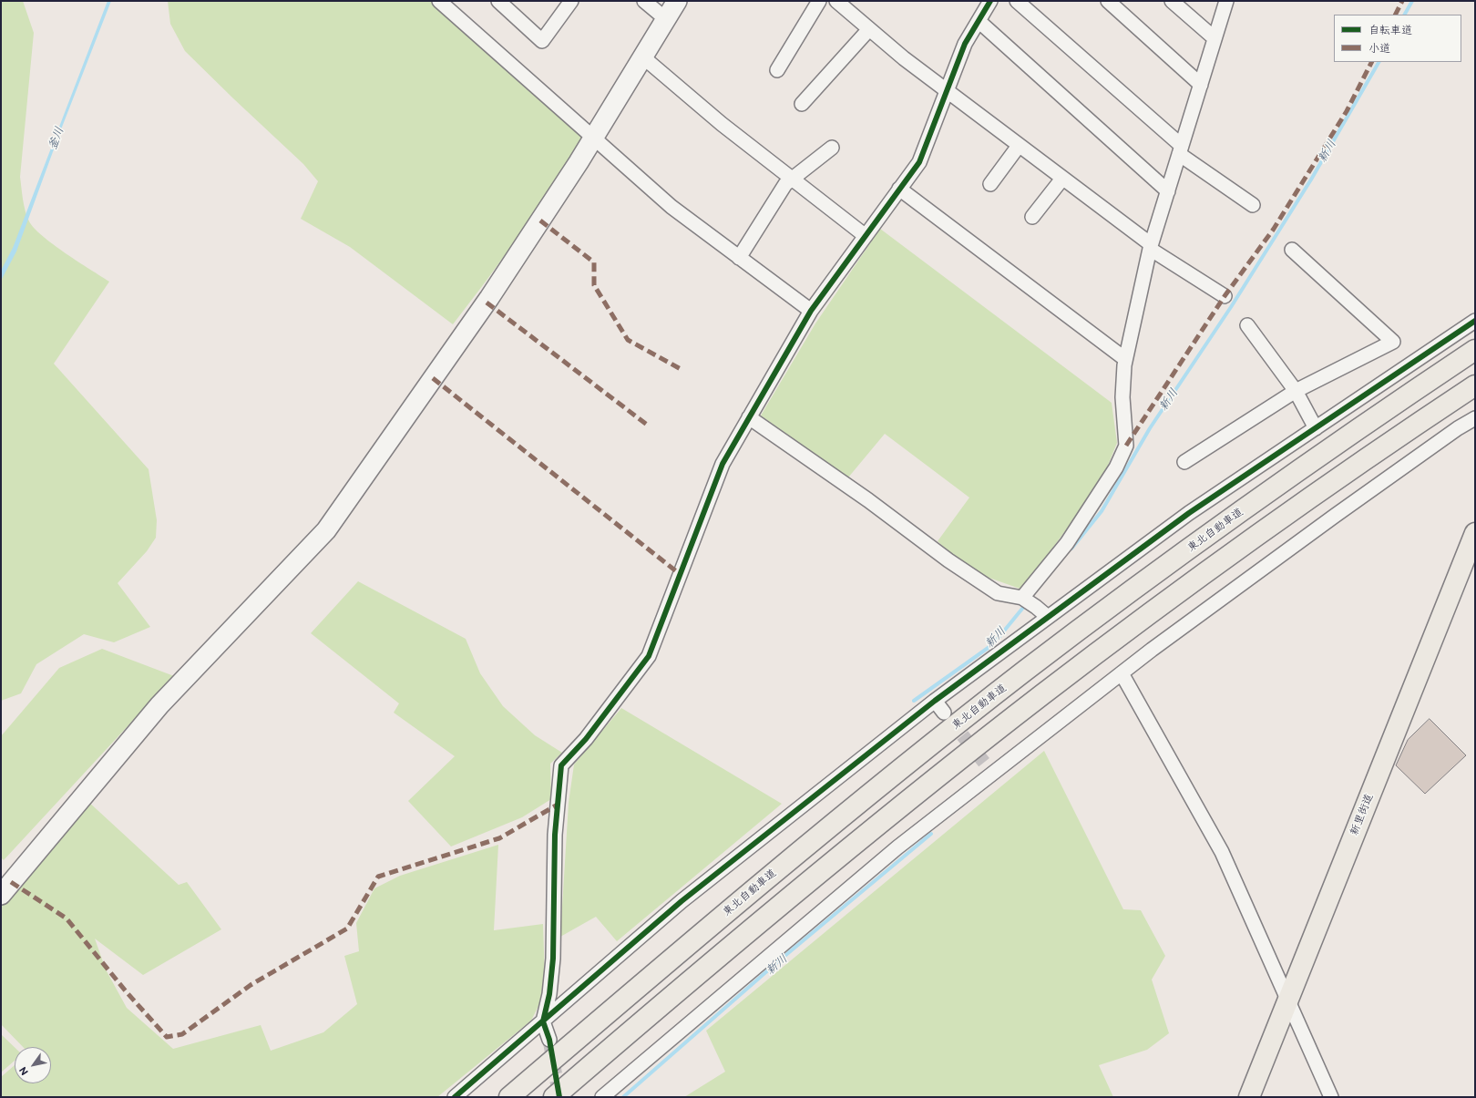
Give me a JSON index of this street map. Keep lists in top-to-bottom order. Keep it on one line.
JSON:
{"streets":{"main road":["東北自動車道","新里街道"]},"water":["釜川","新川"],"legend":["自転車道","小道"],"north":"bottom left"}
